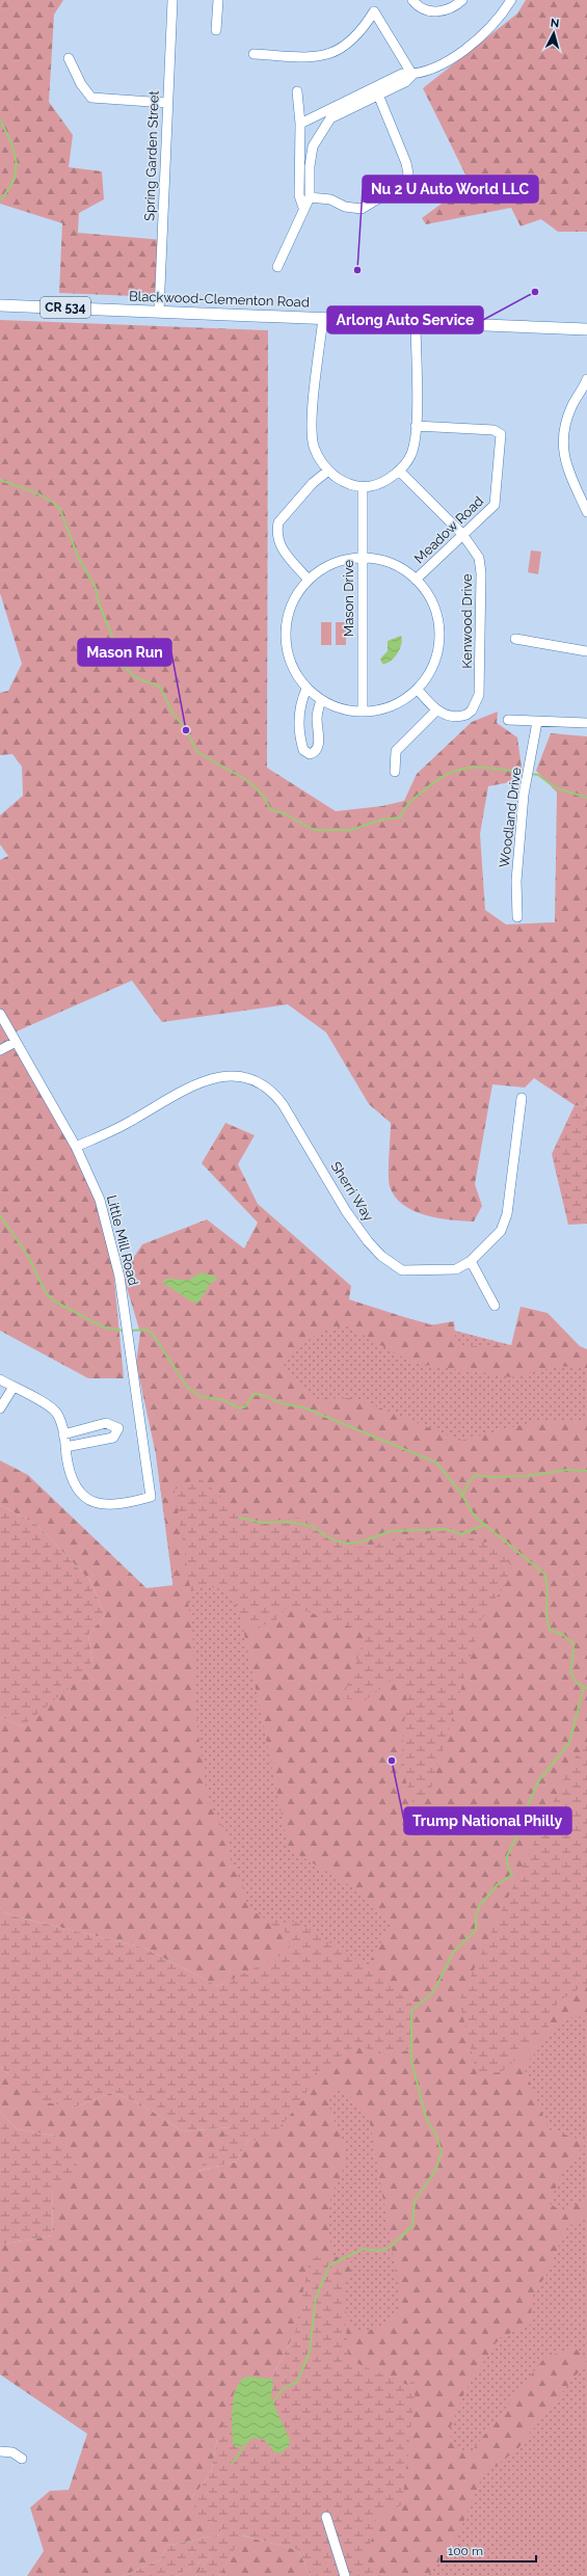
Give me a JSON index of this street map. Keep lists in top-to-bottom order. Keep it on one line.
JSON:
{"streets":{"main road":["Blackwood-Clementon Road","CR 534"],"street":["Spring Garden Street","Meadow Road","Mason Drive","Kenwood Drive","Woodland Drive","Sherri Way","Little Mill Road"]},"crossings":[["Spring Garden Street","Blackwood-Clementon Road"],["Meadow Road","Kenwood Drive"],["Sherri Way","Little Mill Road"]],"places":["Nu 2 U Auto World LLC","Arlong Auto Service","Mason Run","Trump National Philly"],"scale_bar":"100 m","north":"top"}
